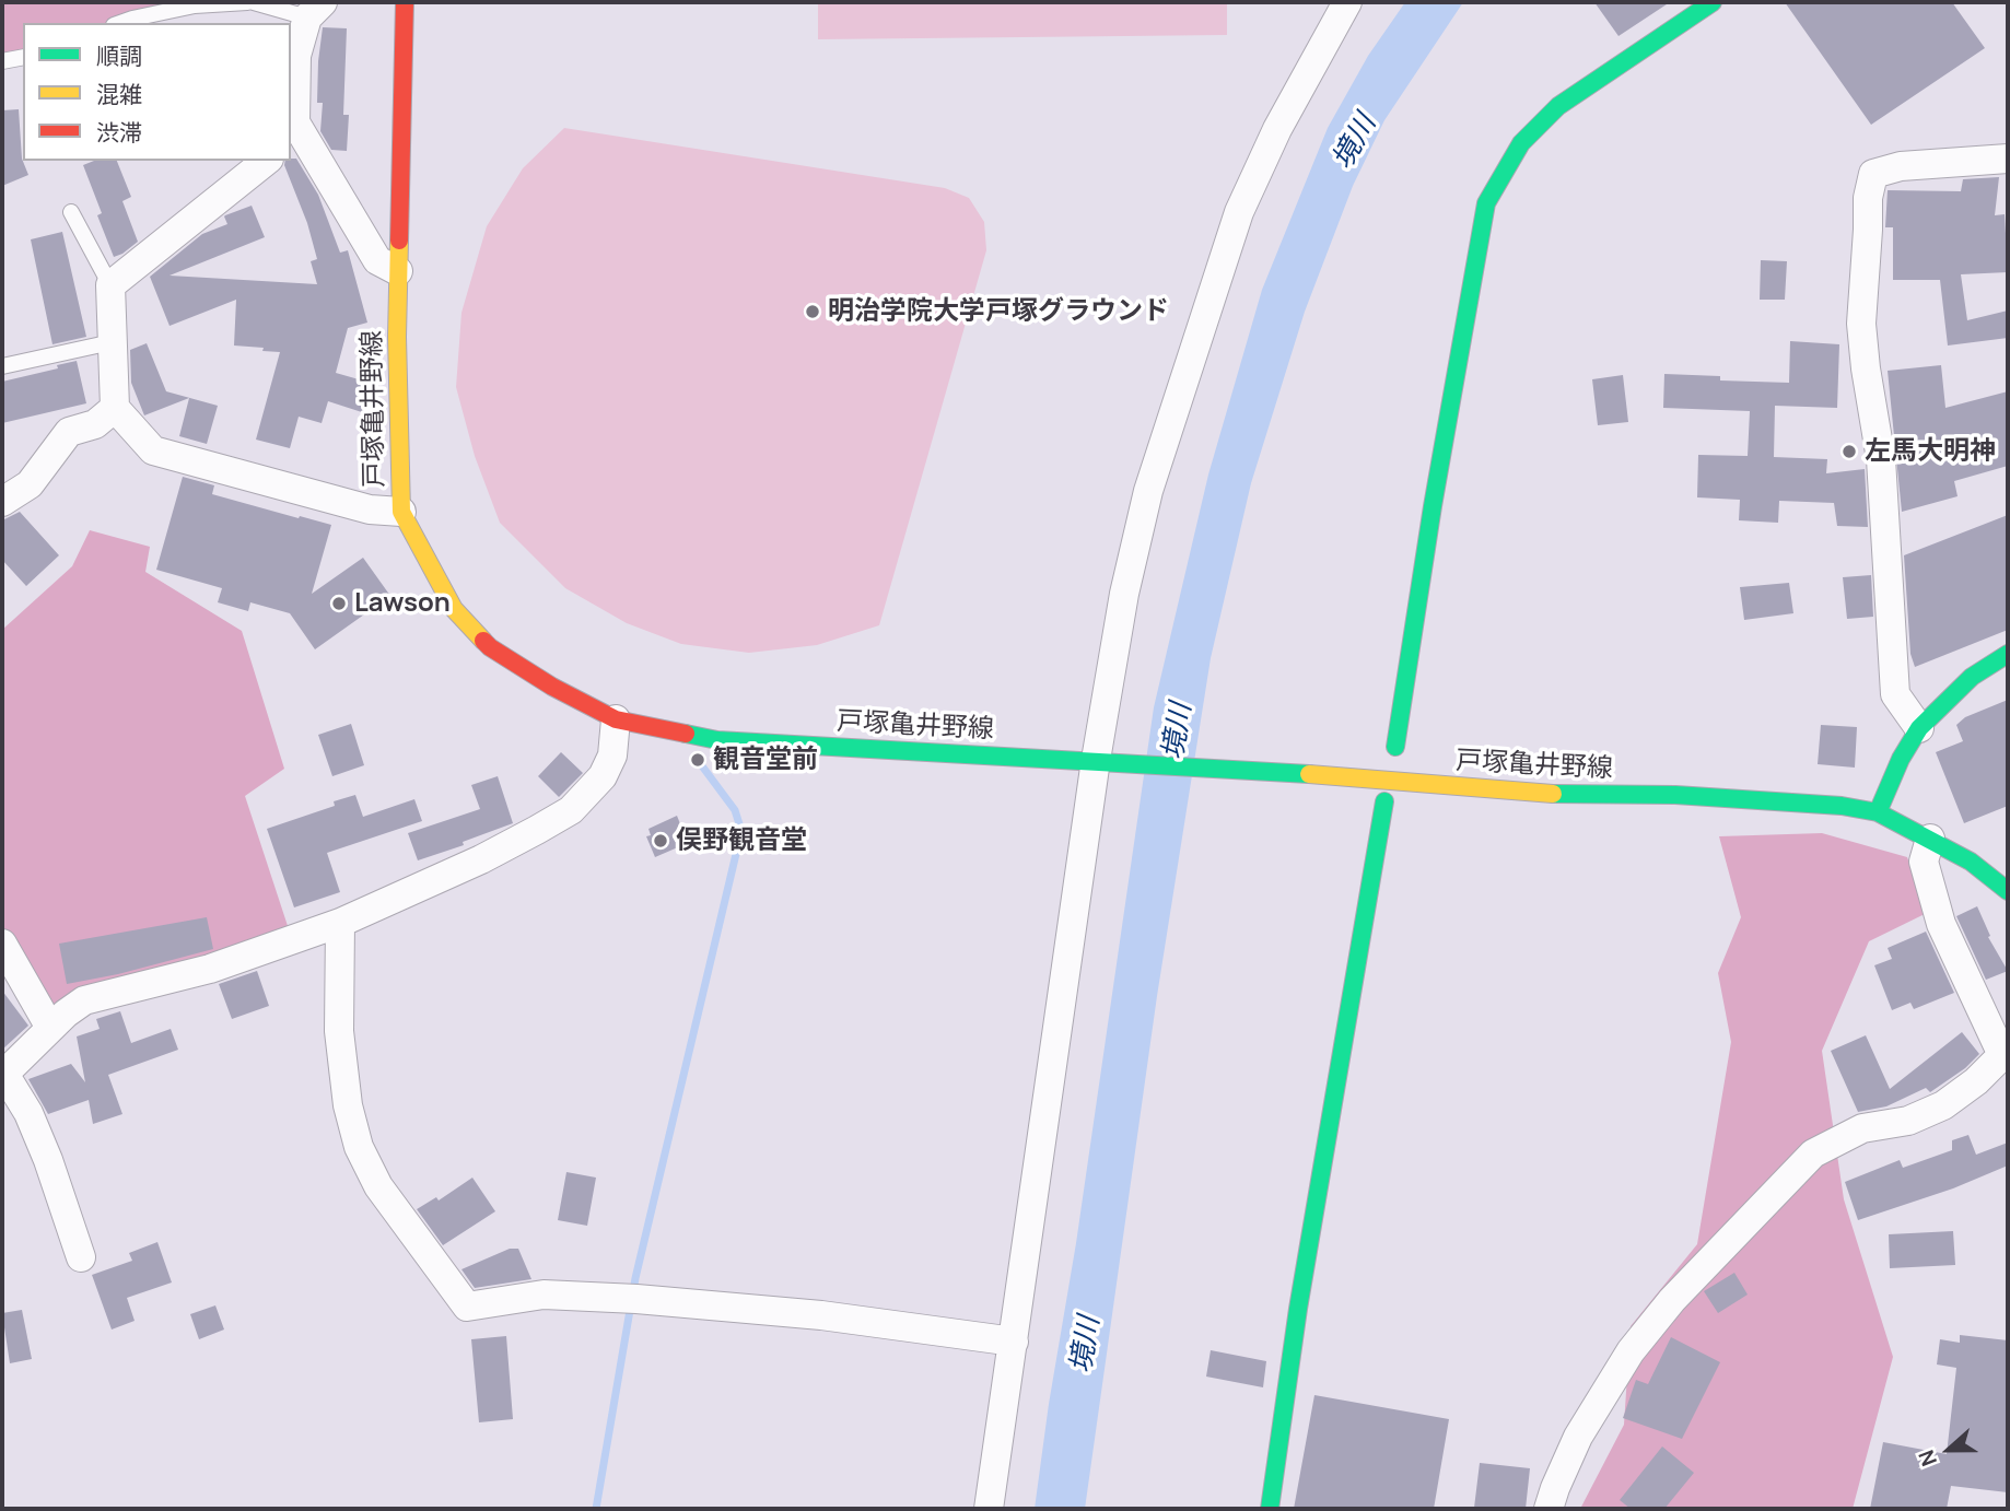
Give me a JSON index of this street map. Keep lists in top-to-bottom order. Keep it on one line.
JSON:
{"streets":{"main road":["戸塚亀井野線"]},"water":["境川"],"places":["明治学院大学戸塚グラウンド","左馬大明神","Lawson","観音堂前","俣野観音堂"],"legend":["順調","混雑","渋滞"],"north":"left"}
